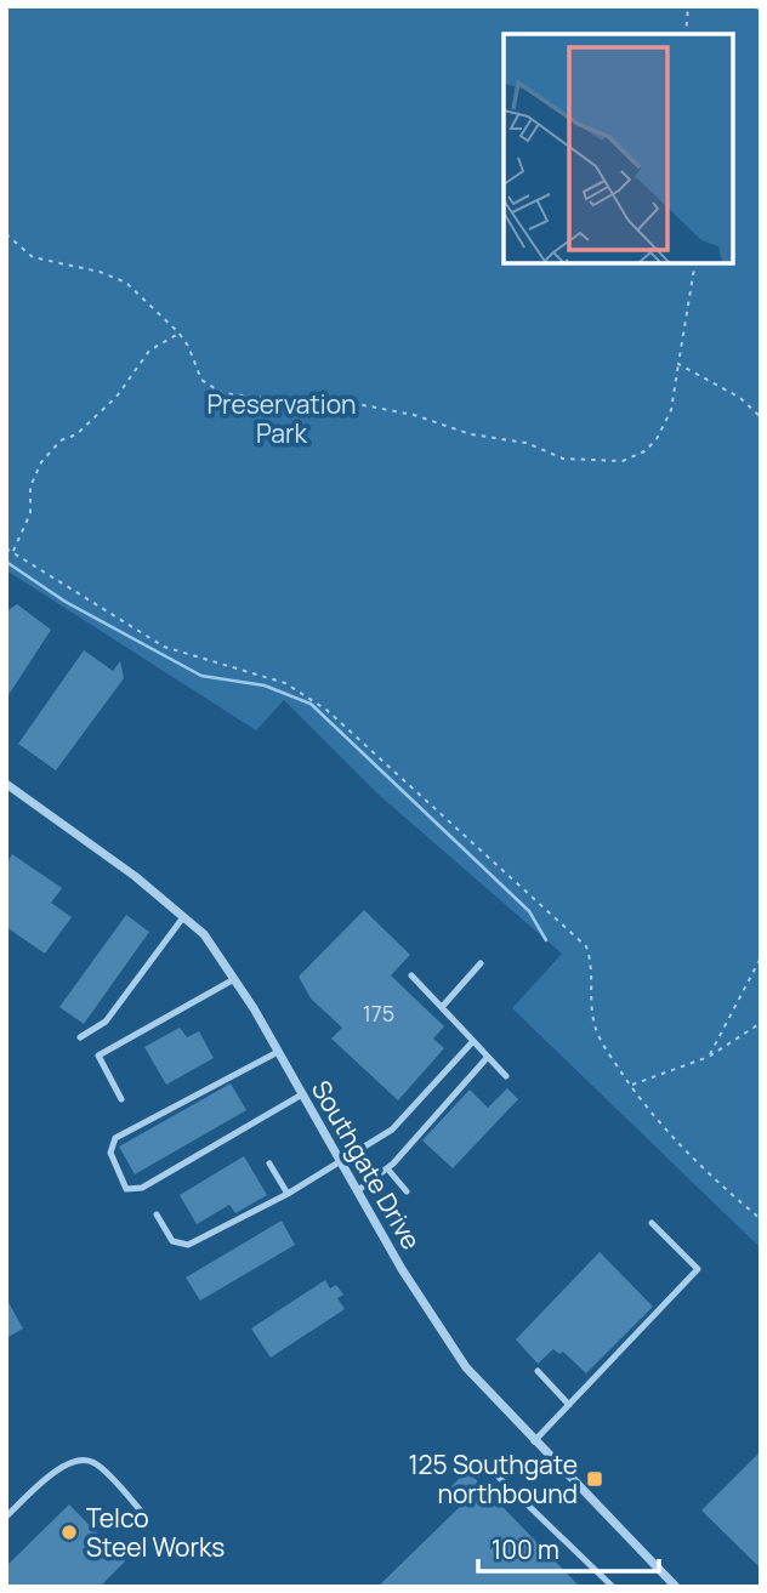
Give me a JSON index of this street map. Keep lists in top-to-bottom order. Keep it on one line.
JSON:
{"streets":{"street":["Southgate Drive"]},"parks":["Preservation Park"],"places":{"transit":["125 Southgate northbound"],"other":["Telco Steel Works"]},"house_numbers":["175"],"scale_bar":"100 m"}
